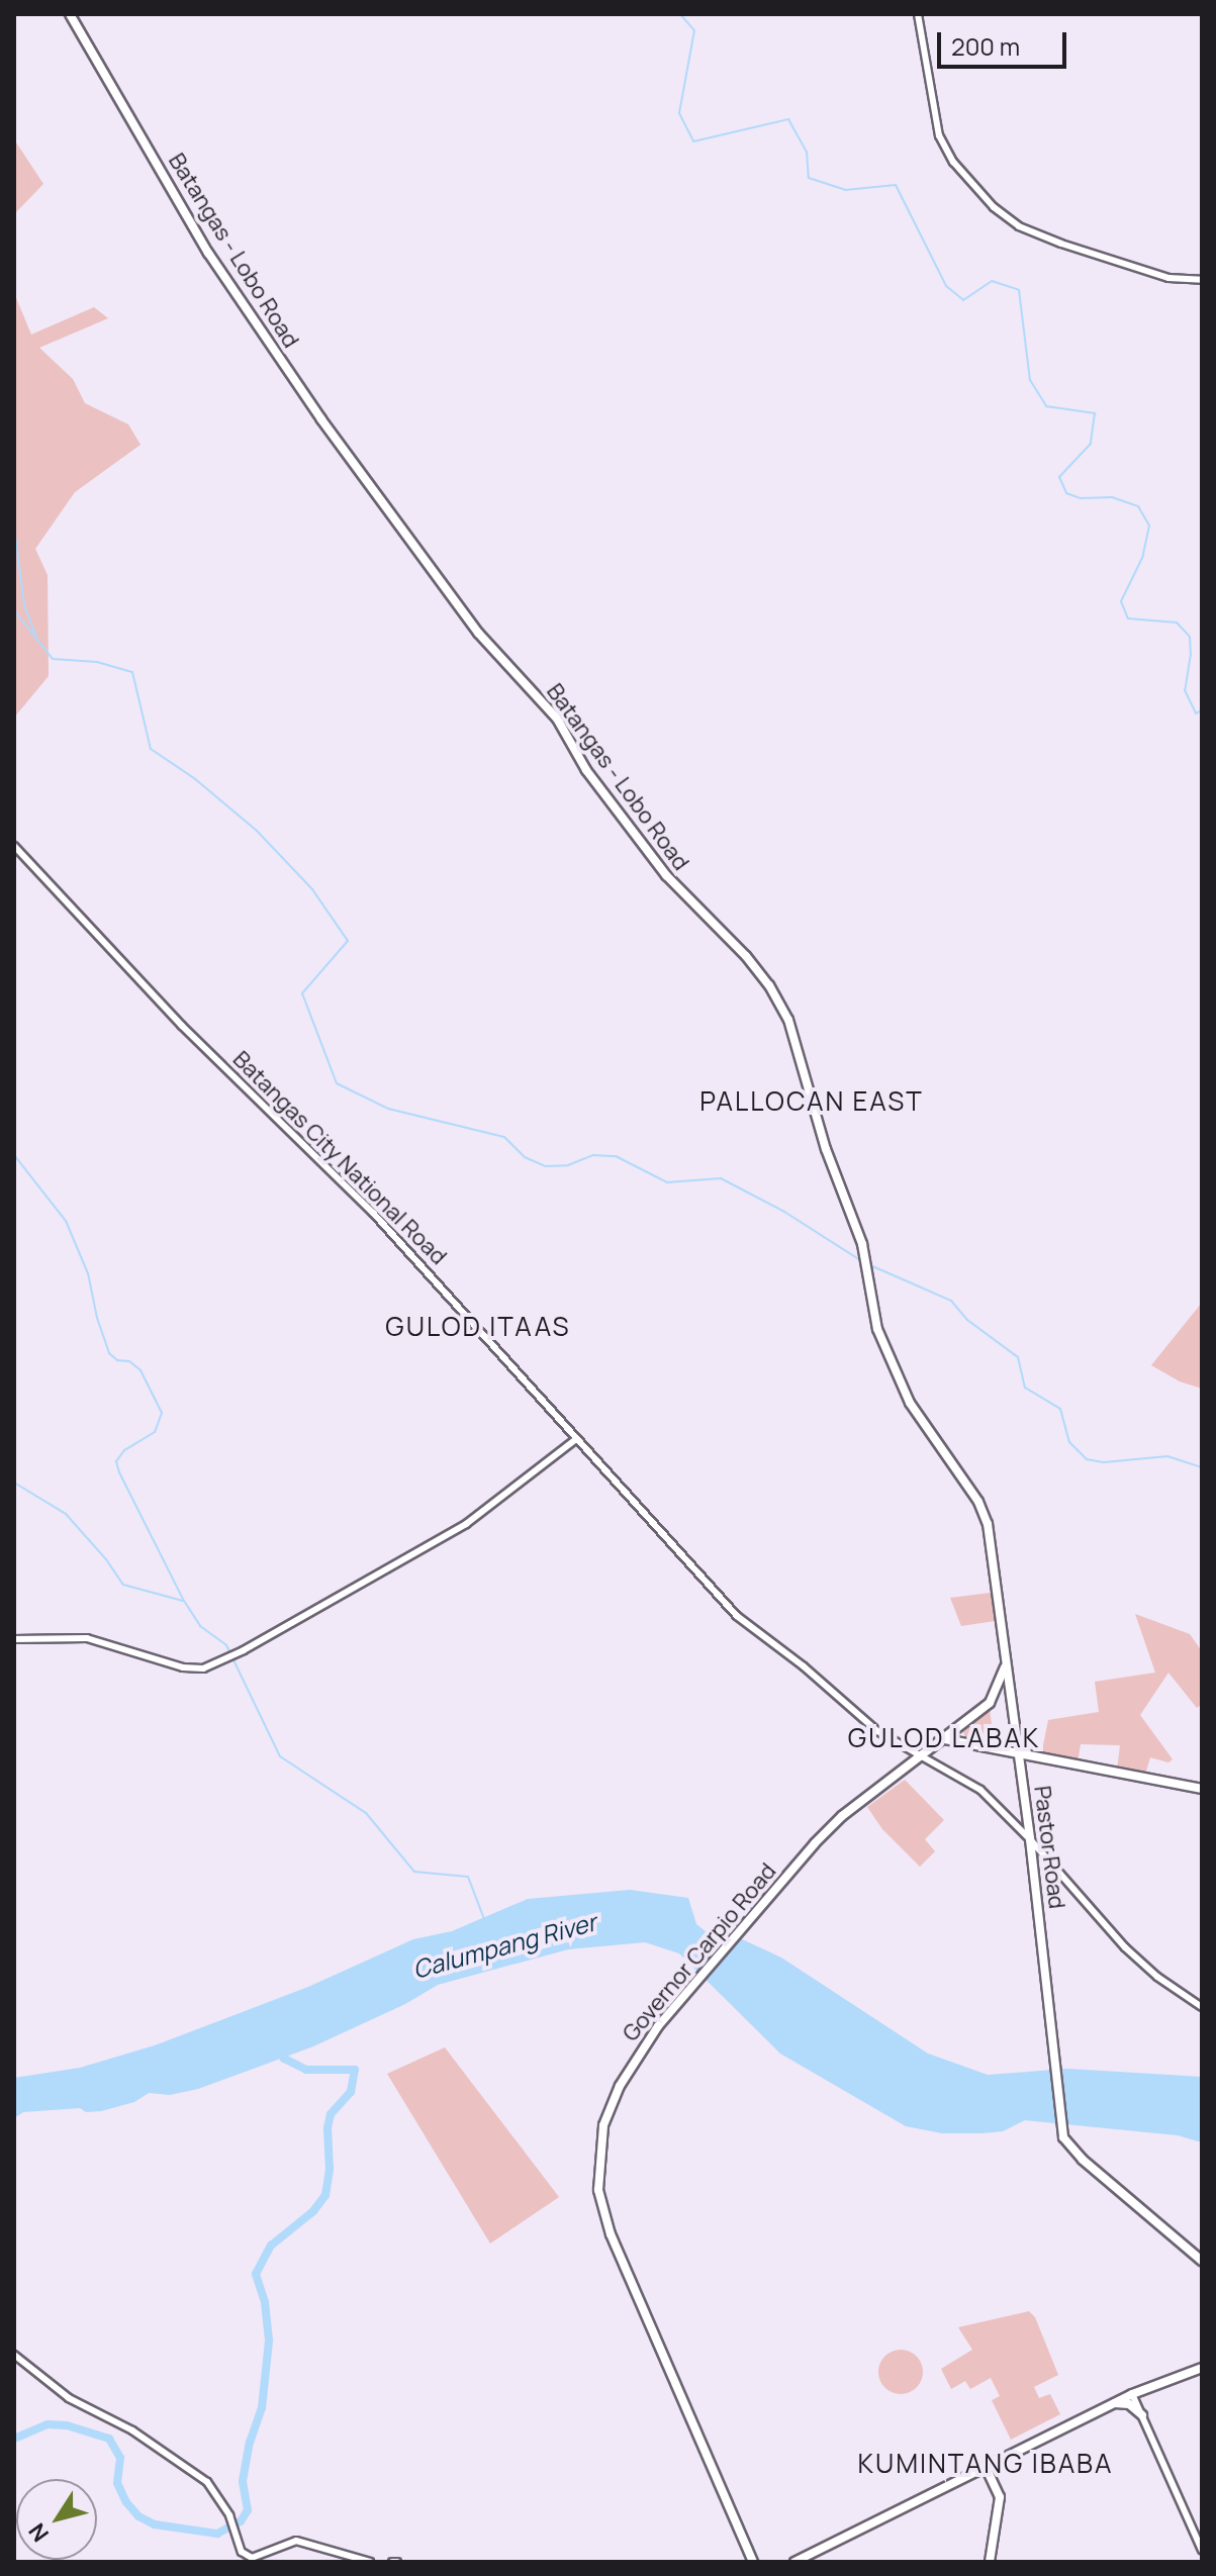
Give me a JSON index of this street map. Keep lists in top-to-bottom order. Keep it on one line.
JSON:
{"streets":{"main road":["Batangas - Lobo Road","Pastor Road","Governor Carpio Road"],"street":["Batangas City National Road"]},"crossings":[["Batangas - Lobo Road","Pastor Road"],["Batangas - Lobo Road","Governor Carpio Road"],["Batangas City National Road","Pastor Road"],["Batangas City National Road","Governor Carpio Road"],["Pastor Road","Governor Carpio Road"]],"districts":["PALLOCAN EAST","GULOD ITAAS","GULOD LABAK","KUMINTANG IBABA"],"water":["Calumpang River"],"scale_bar":"200 m","north":"bottom left"}
